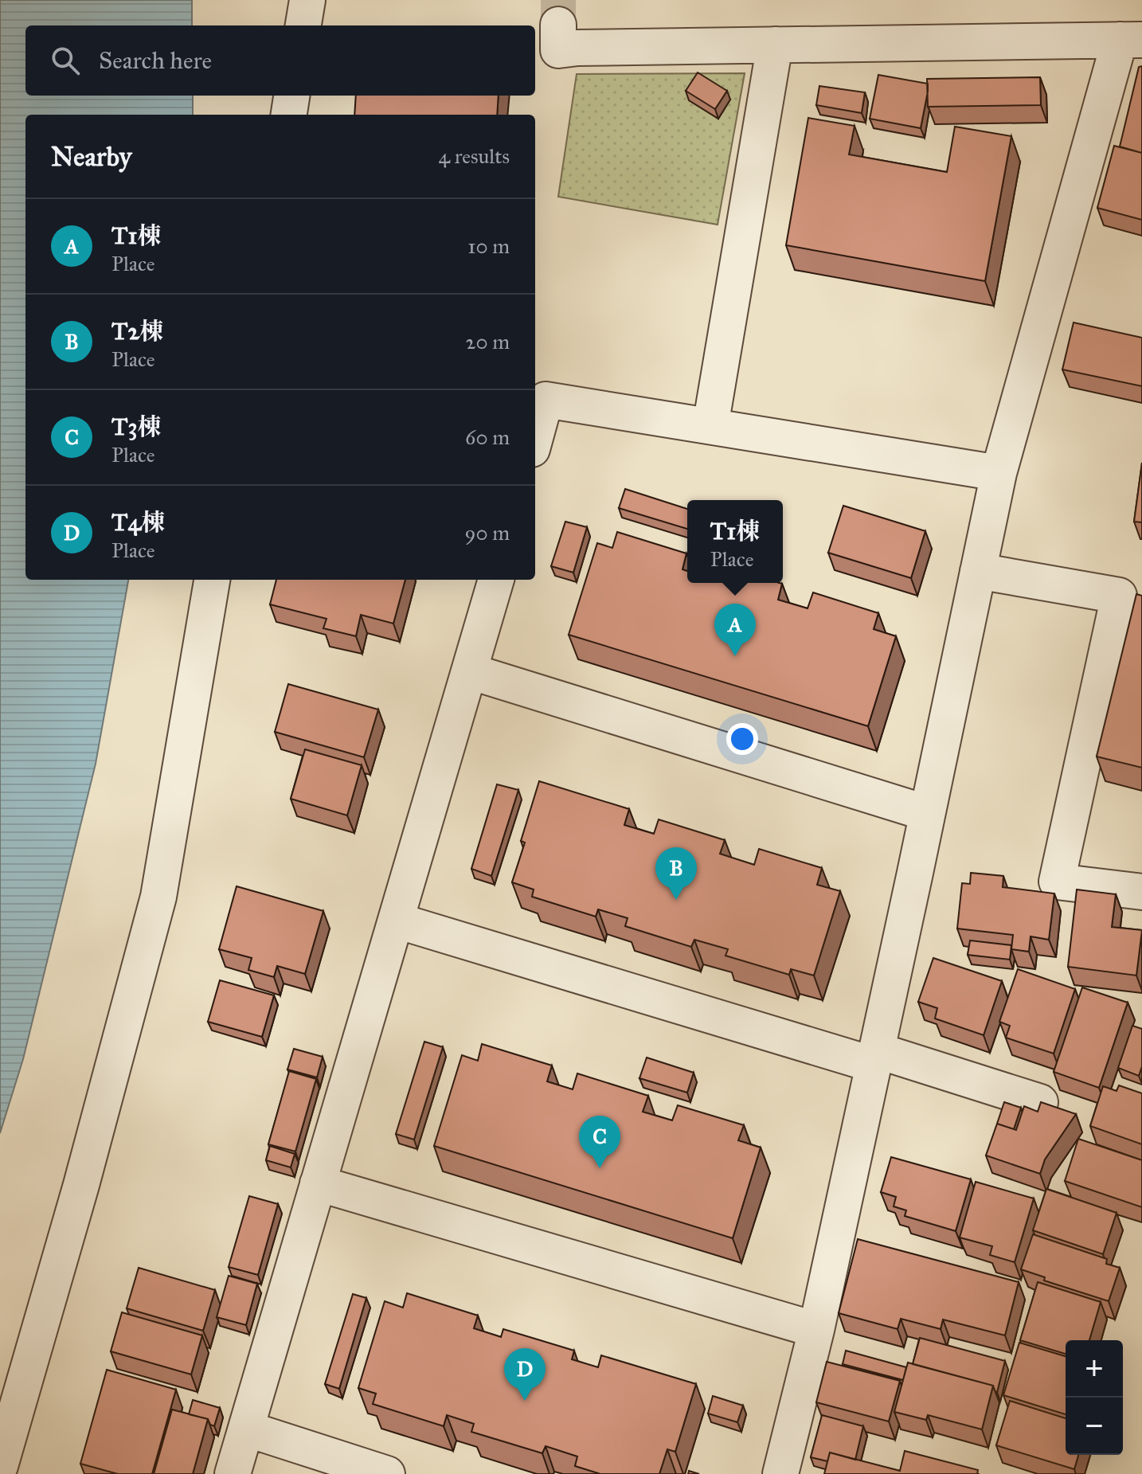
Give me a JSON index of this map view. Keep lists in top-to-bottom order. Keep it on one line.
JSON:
{"page":{"search":"Search here","heading":["Nearby","4 results"],"list":[{"mark":"A","name":"T1棟","note":"Place","value":"10 m"},{"mark":"B","name":"T2棟","note":"Place","value":"20 m"},{"mark":"C","name":"T3棟","note":"Place","value":"60 m"},{"mark":"D","name":"T4棟","note":"Place","value":"90 m"}],"popup":["T1棟","Place"],"pins":["A","B","C","D"],"map_buttons":["+","−"]}}
